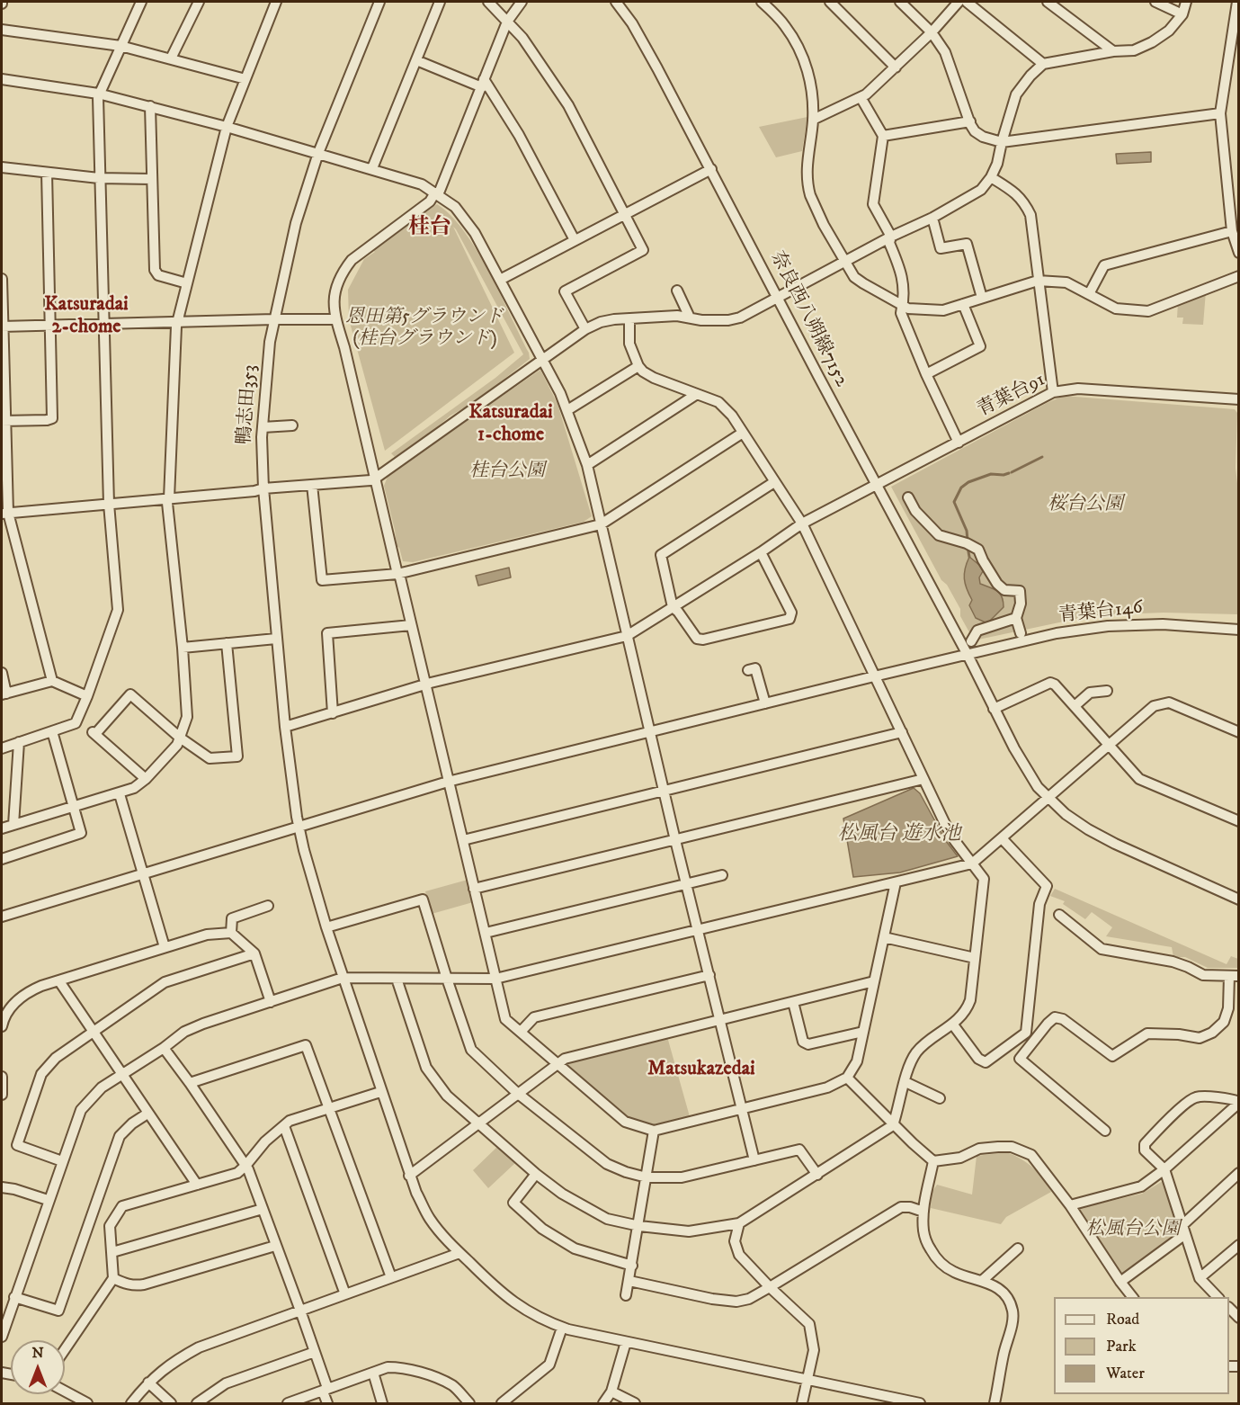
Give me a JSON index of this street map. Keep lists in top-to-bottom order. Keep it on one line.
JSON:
{"streets":{"street":["奈良西八朔線7152","青葉台91","鴨志田353","青葉台146"]},"crossings":[["奈良西八朔線7152","青葉台91"],["奈良西八朔線7152","青葉台146"],["青葉台91","鴨志田353"],["鴨志田353","青葉台146"]],"districts":["桂台","Katsuradai 2-chome","Katsuradai 1-chome","Matsukazedai"],"water":["松風台 遊水池"],"parks":["恩田第5グラウンド (桂台グラウンド)","桂台公園","桜台公園","松風台公園"],"legend":["Road","Park","Water"],"north":"top"}
